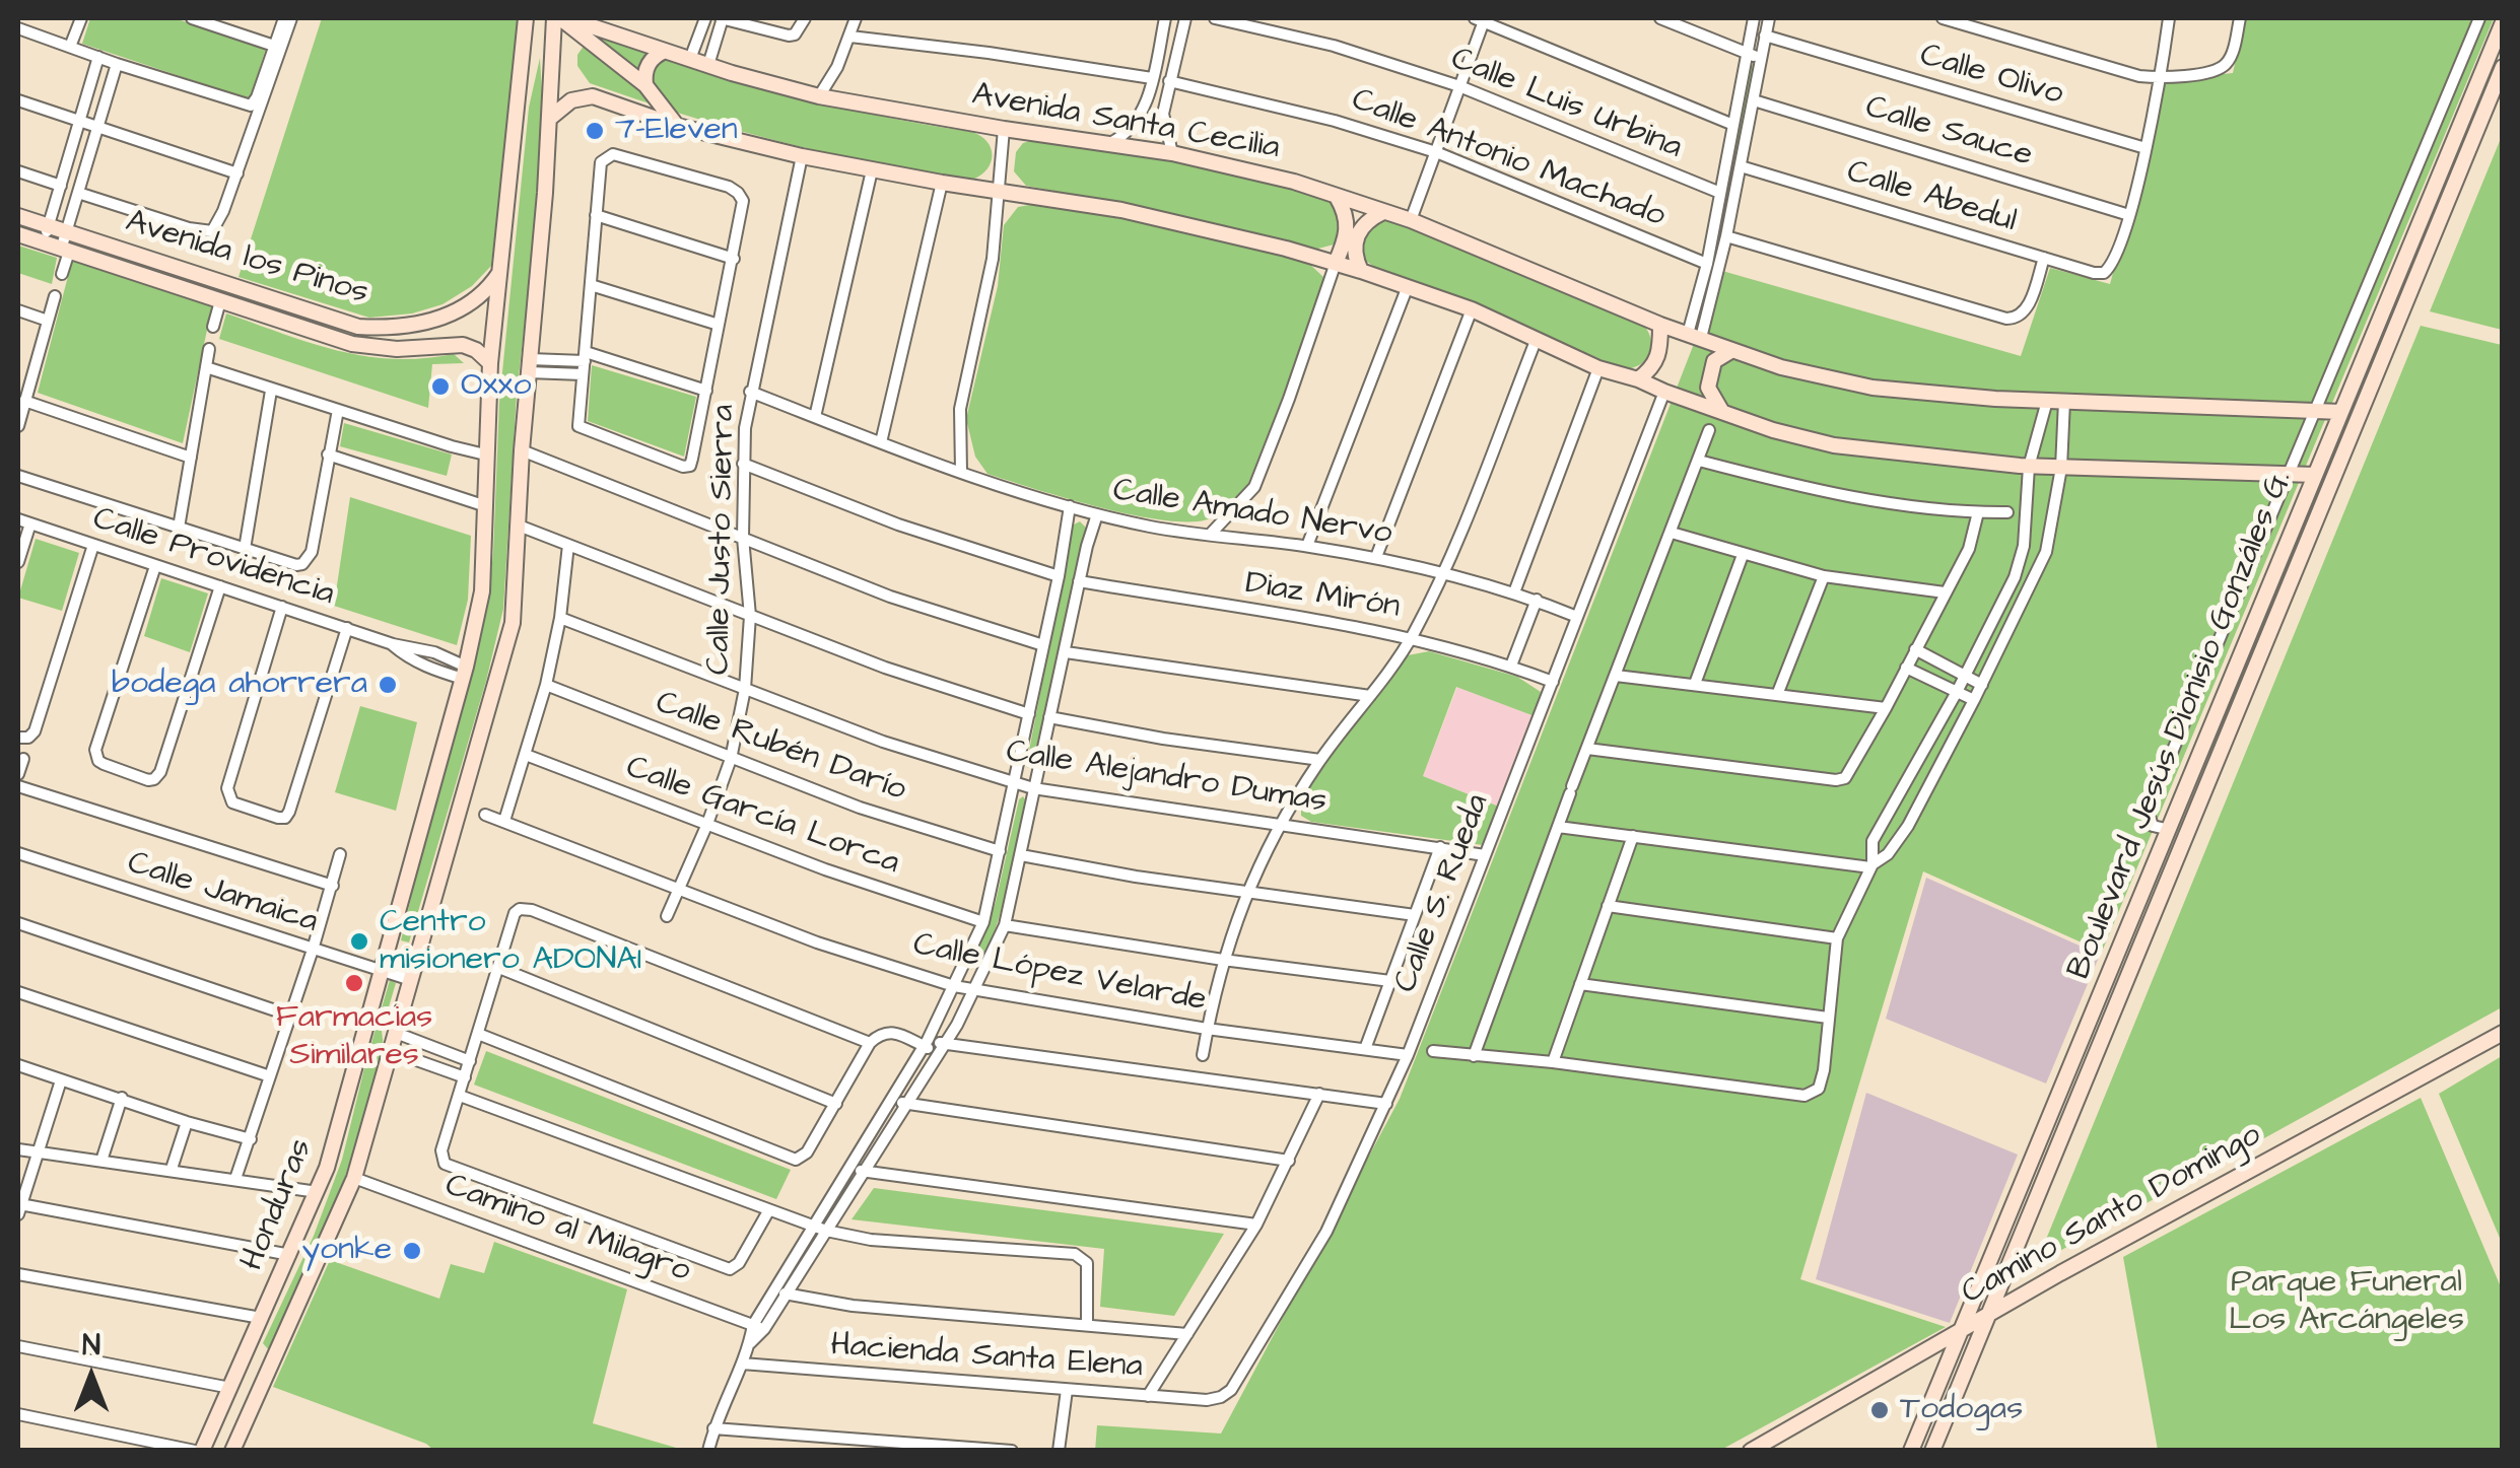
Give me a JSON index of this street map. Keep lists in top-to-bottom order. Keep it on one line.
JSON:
{"streets":{"street":["Calle Olivo","Calle Luis Urbina","Avenida Santa Cecilia","Calle Sauce","Calle Antonio Machado","Calle Abedul","Avenida los Pinos","Calle Amado Nervo","Calle Justo Sierra","Calle Providencia","Diaz Mirón","Boulevard Jesús Dionisio Gonzáles G.","Calle Rubén Darío","Calle Alejandro Dumas","Calle García Lorca","Calle Jamaica","Calle S. Rueda","Calle López Velarde","Honduras","Camino Santo Domingo","Camino al Milagro","Hacienda Santa Elena"]},"crossings":[["Avenida Santa Cecilia","Boulevard Jesús Dionisio Gonzáles G."],["Calle Sauce","Calle Abedul"],["Avenida los Pinos","Honduras"],["Calle Amado Nervo","Calle Justo Sierra"],["Calle Amado Nervo","Calle S. Rueda"],["Calle Justo Sierra","Calle Rubén Darío"],["Calle Justo Sierra","Calle Alejandro Dumas"],["Calle Justo Sierra","Calle García Lorca"],["Calle Justo Sierra","Calle López Velarde"],["Calle Providencia","Honduras"],["Diaz Mirón","Calle S. Rueda"],["Boulevard Jesús Dionisio Gonzáles G.","Camino Santo Domingo"],["Calle Alejandro Dumas","Calle S. Rueda"],["Calle Jamaica","Honduras"],["Calle S. Rueda","Calle López Velarde"],["Calle S. Rueda","Hacienda Santa Elena"],["Honduras","Camino al Milagro"]],"parks":["Parque Funeral Los Arcángeles"],"places":["7-Eleven","Oxxo","bodega ahorrera","Centro misionero ADONAI","Farmacias Similares","yonke","Todogas"],"north":"top"}
